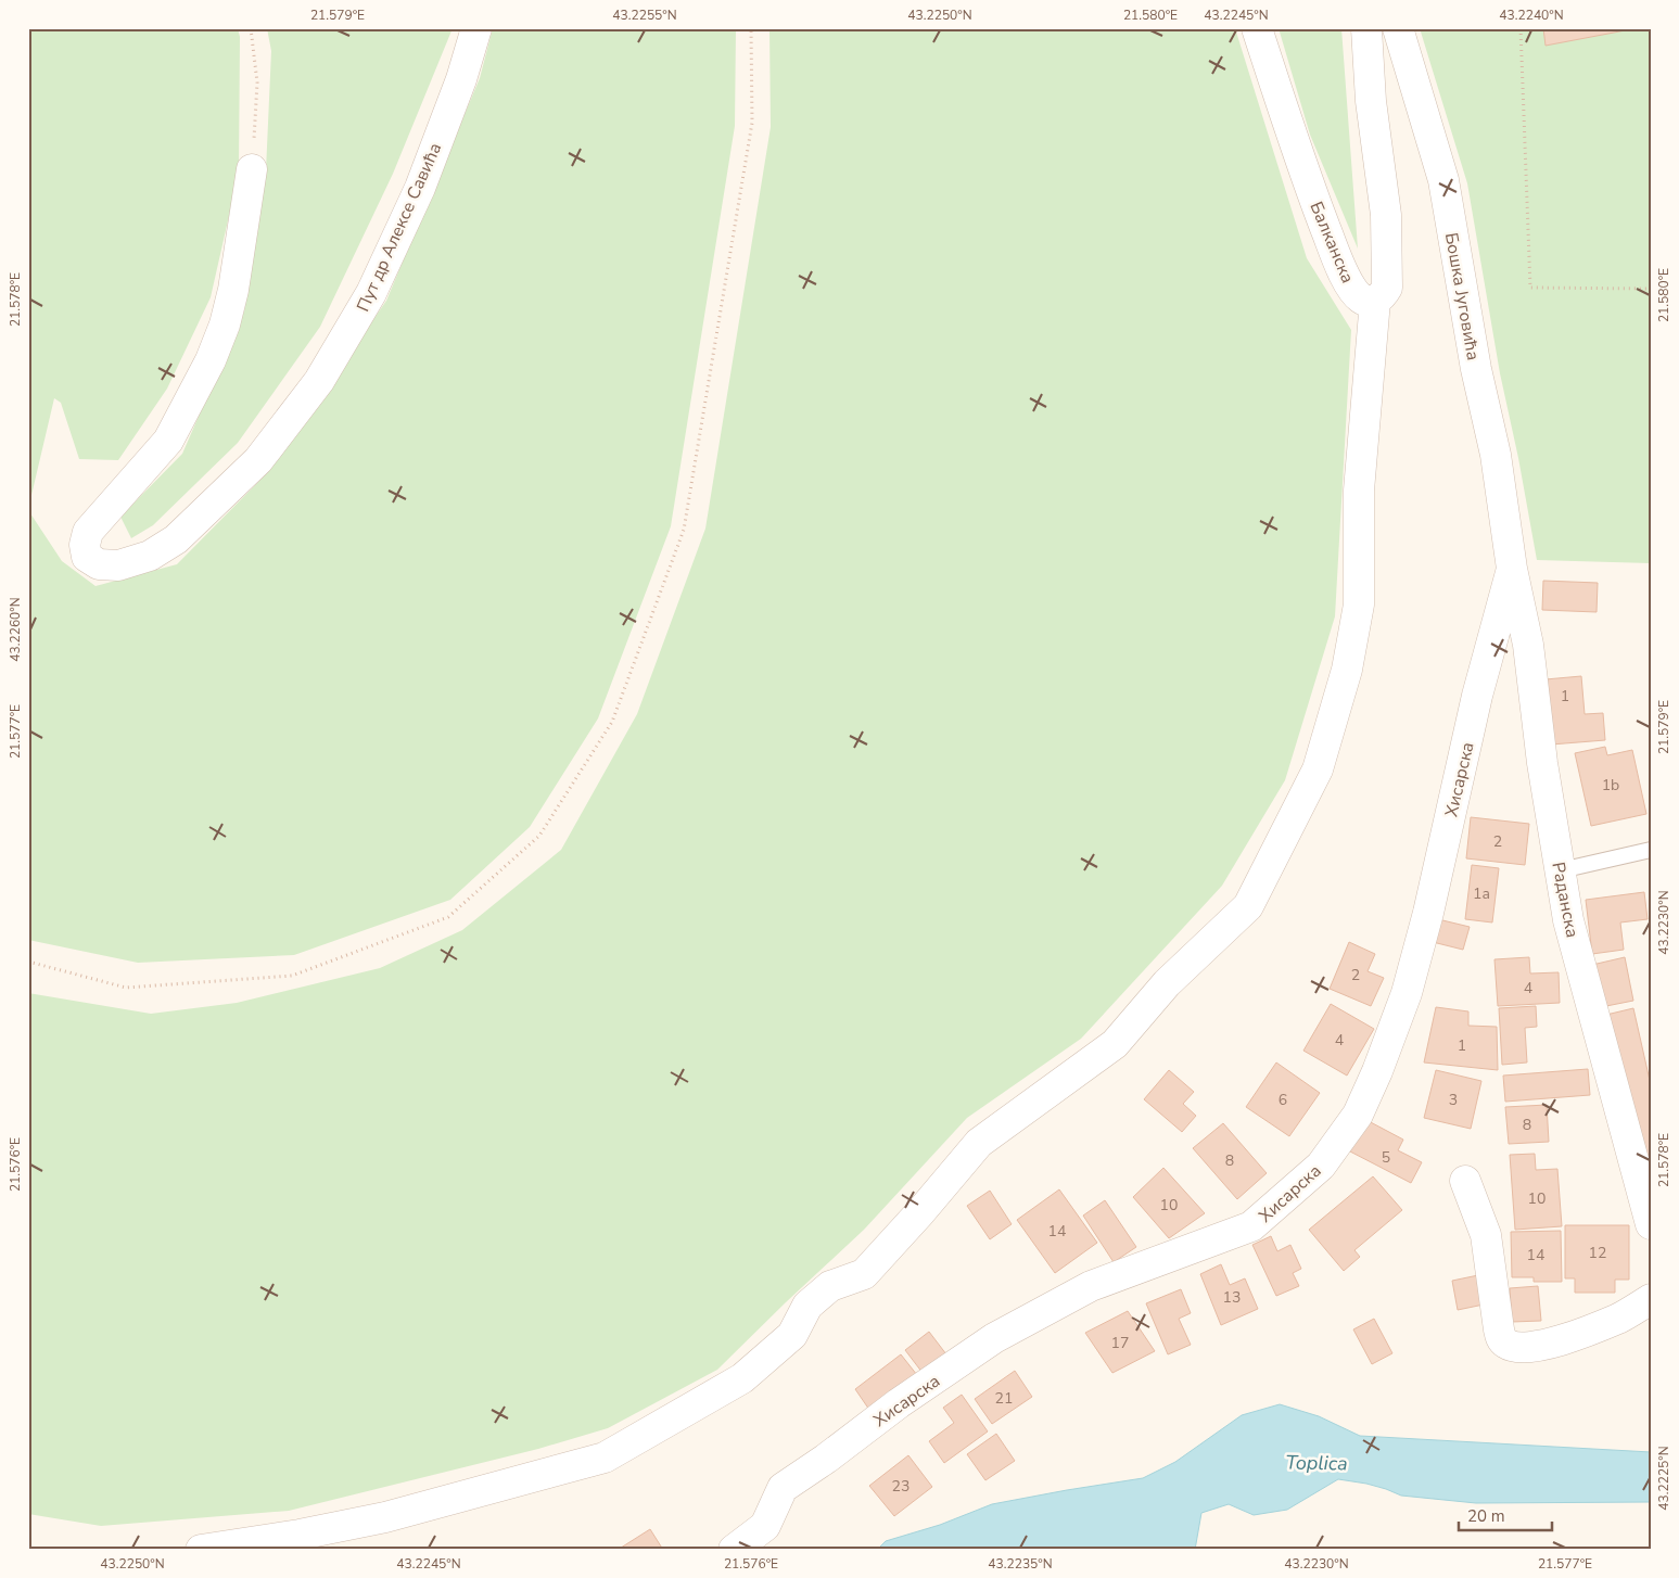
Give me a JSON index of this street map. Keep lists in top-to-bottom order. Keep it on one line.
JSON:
{"streets":{"street":["Пут др Алексе Савића","Балканска","Бошка Југовића","Хисарска","Раданска"]},"crossings":[["Бошка Југовића","Хисарска"],["Бошка Југовића","Раданска"],["Хисарска","Раданска"]],"water":["Toplica"],"house_numbers":["1","1b","2","1a","2","4","4","1","6","3","8","5","8","10","10","14","12","14","13","17","21","23"],"scale_bar":"20 m","coordinates":["21.579°E","43.2255°N","43.2250°N","21.580°E","43.2245°N","43.2240°N","21.578°E","43.2260°N","21.577°E","43.2230°N","21.576°E","43.2225°N","43.2235°N"]}
